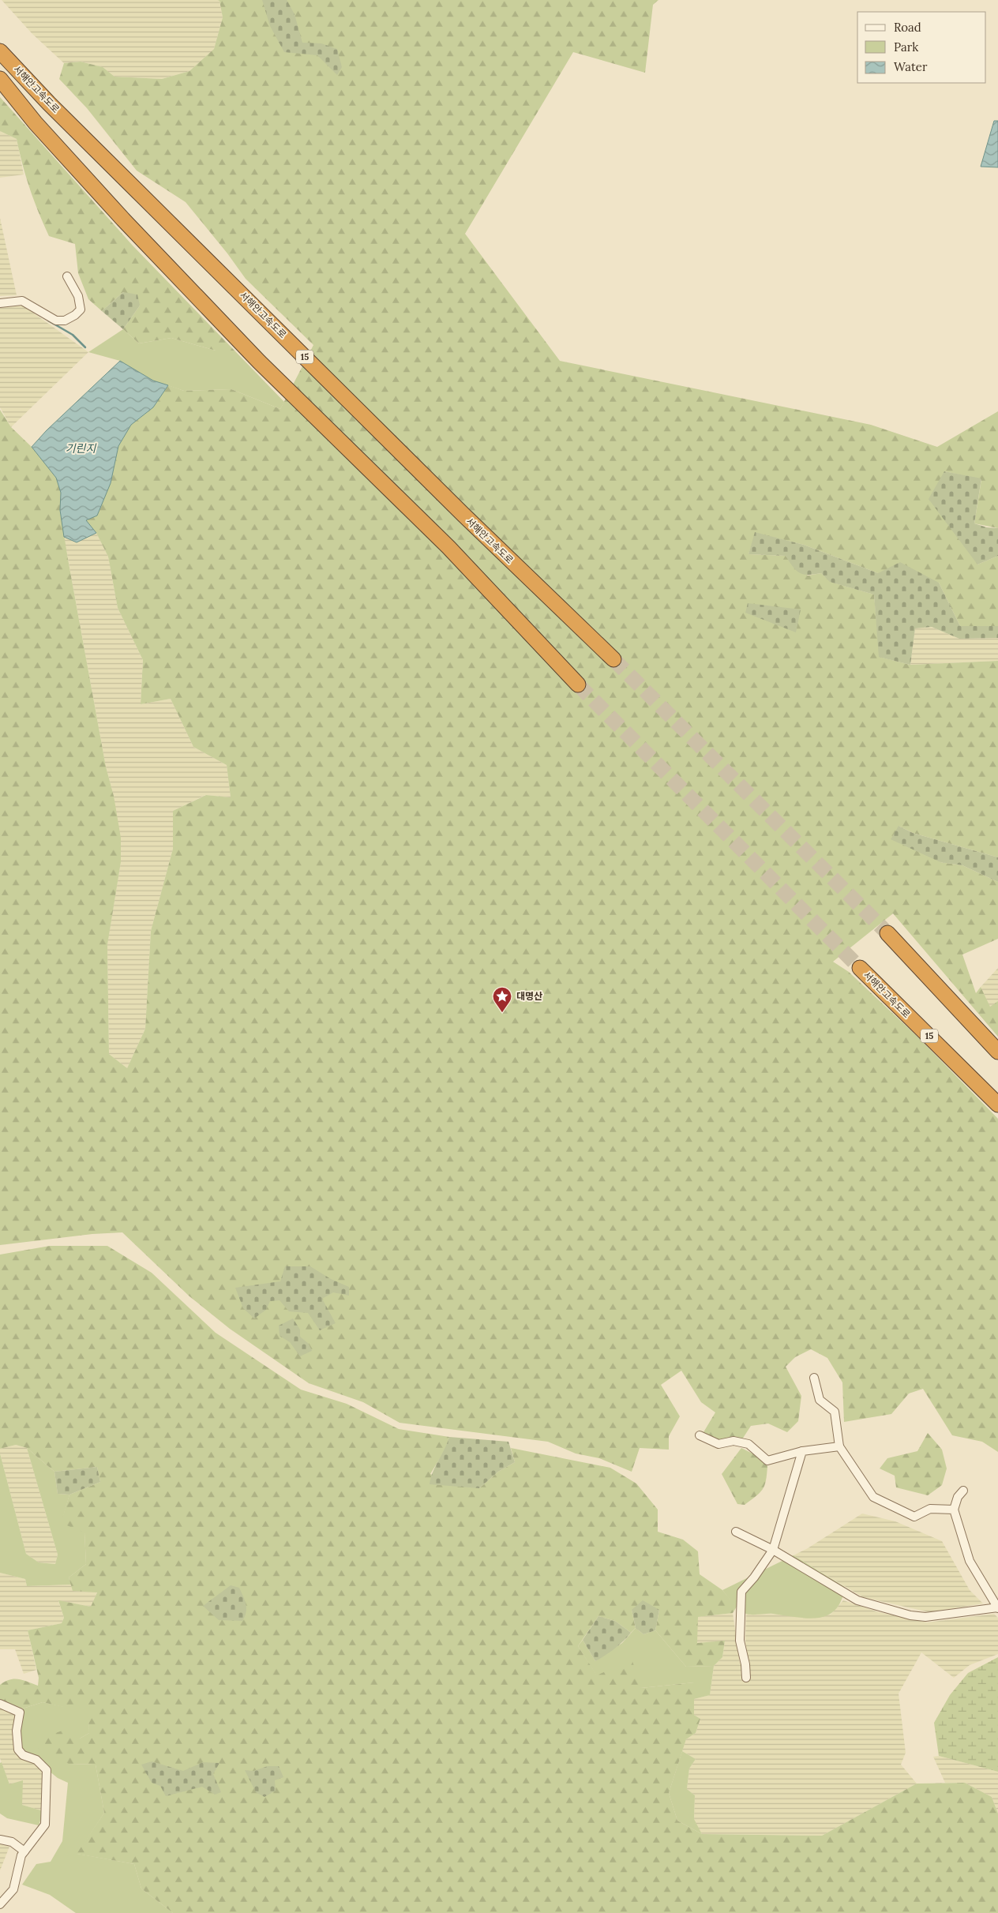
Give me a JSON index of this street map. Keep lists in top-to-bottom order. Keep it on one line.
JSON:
{"streets":{"highway":["서해안고속도로","15"]},"water":["기린지"],"places":{"place":["대명산"]},"legend":["Road","Park","Water"]}
